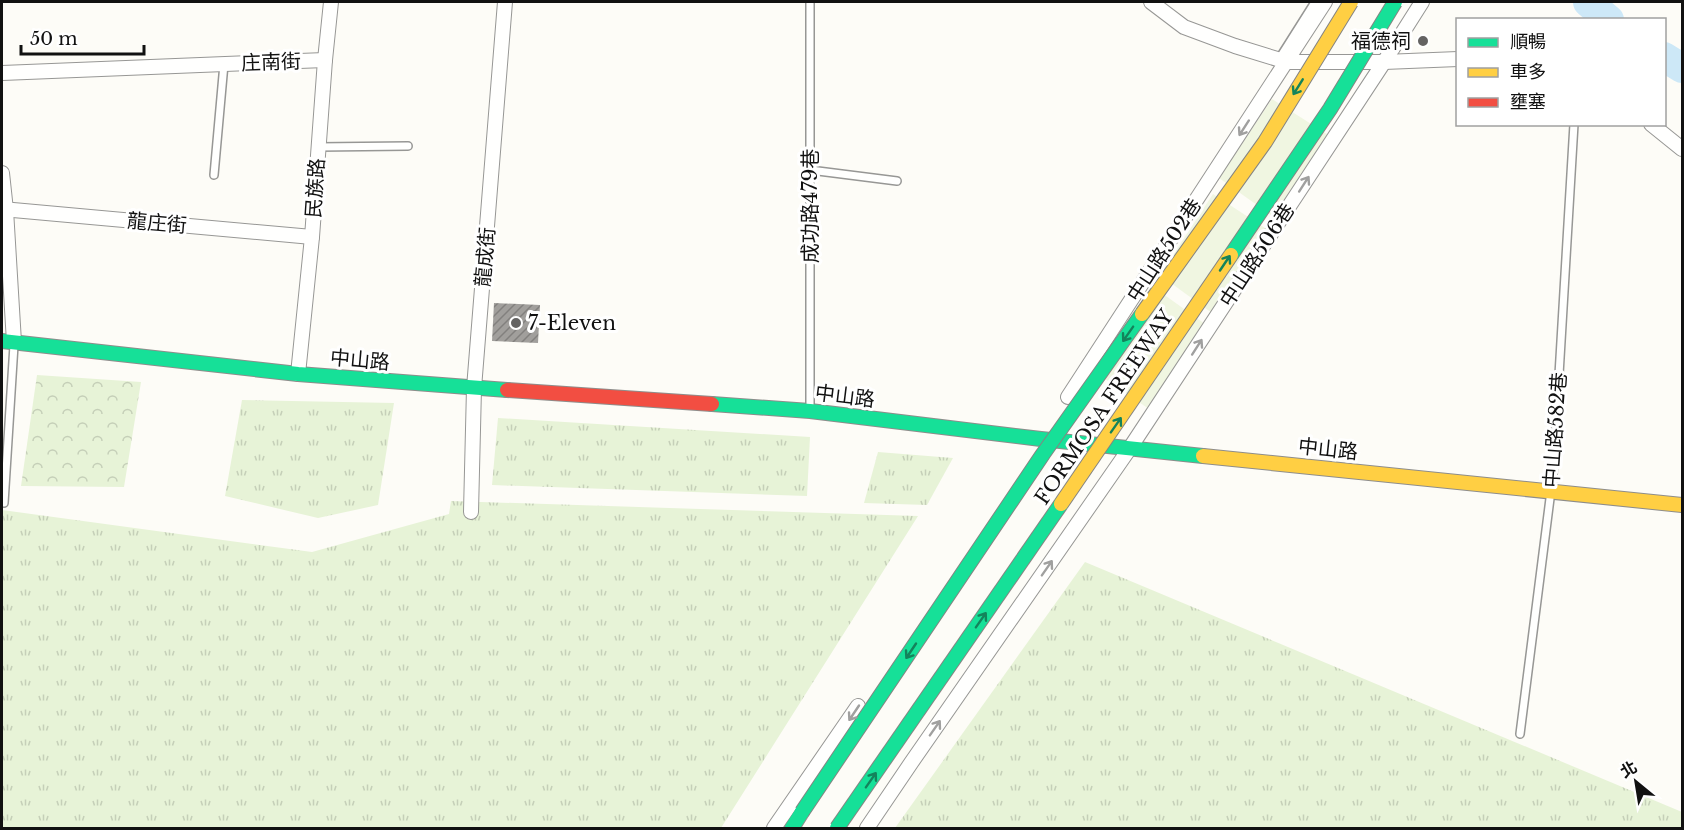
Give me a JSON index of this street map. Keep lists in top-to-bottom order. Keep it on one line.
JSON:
{"streets":{"main road":["中山路","FORMOSA FREEWAY"],"street":["庄南街","民族路","龍庄街","中山路502巷","中山路506巷","龍成街"],"lane":["成功路479巷","中山路582巷"]},"crossings":[["庄南街","民族路"],["民族路","龍庄街"],["民族路","中山路"],["成功路479巷","中山路"],["中山路502巷","中山路"],["中山路506巷","中山路"],["龍成街","中山路"],["中山路","中山路582巷"]],"one_way":["中山路502巷","中山路506巷"],"places":["福德祠","7-Eleven"],"legend":["順暢","車多","壅塞"],"scale_bar":"50 m","north":"top left"}
